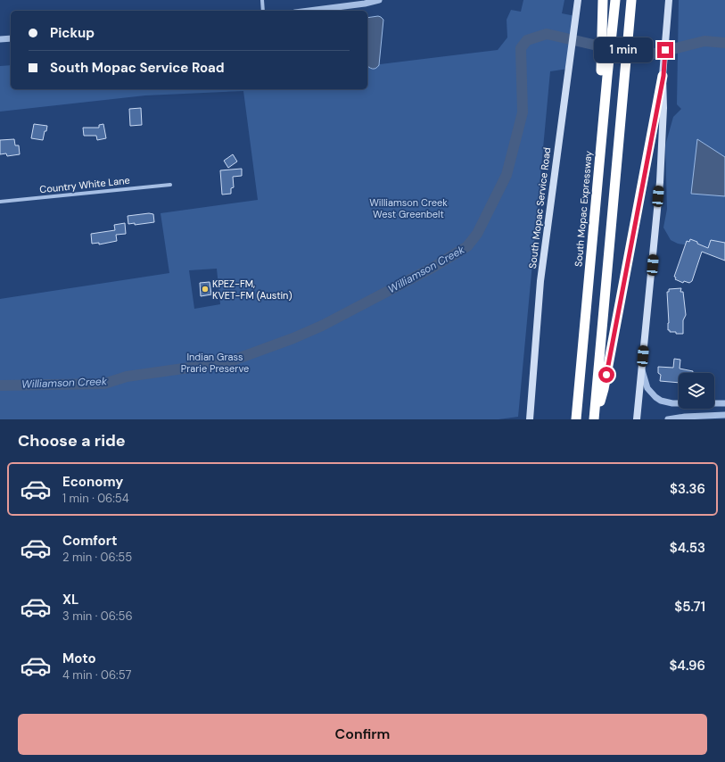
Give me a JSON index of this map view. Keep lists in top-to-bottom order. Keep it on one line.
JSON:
{"streets":{"highway":["South Mopac Expressway"],"main road":["South Mopac Service Road"],"street":["Country White Lane"]},"water":["Williamson Creek"],"parks":["Williamson Creek West Greenbelt","Indian Grass Prarie Preserve"],"places":["KPEZ-FM, KVET-FM (Austin)"],"page":{"banner":["Pickup","South Mopac Service Road"],"bubble":"1 min","heading":"Choose a ride","list":[{"name":"Economy","note":"1 min · 06:54","value":"$3.36"},{"name":"Comfort","note":"2 min · 06:55","value":"$4.53"},{"name":"XL","note":"3 min · 06:56","value":"$5.71"},{"name":"Moto","note":"4 min · 06:57","value":"$4.96"}],"buttons":"Confirm"}}
